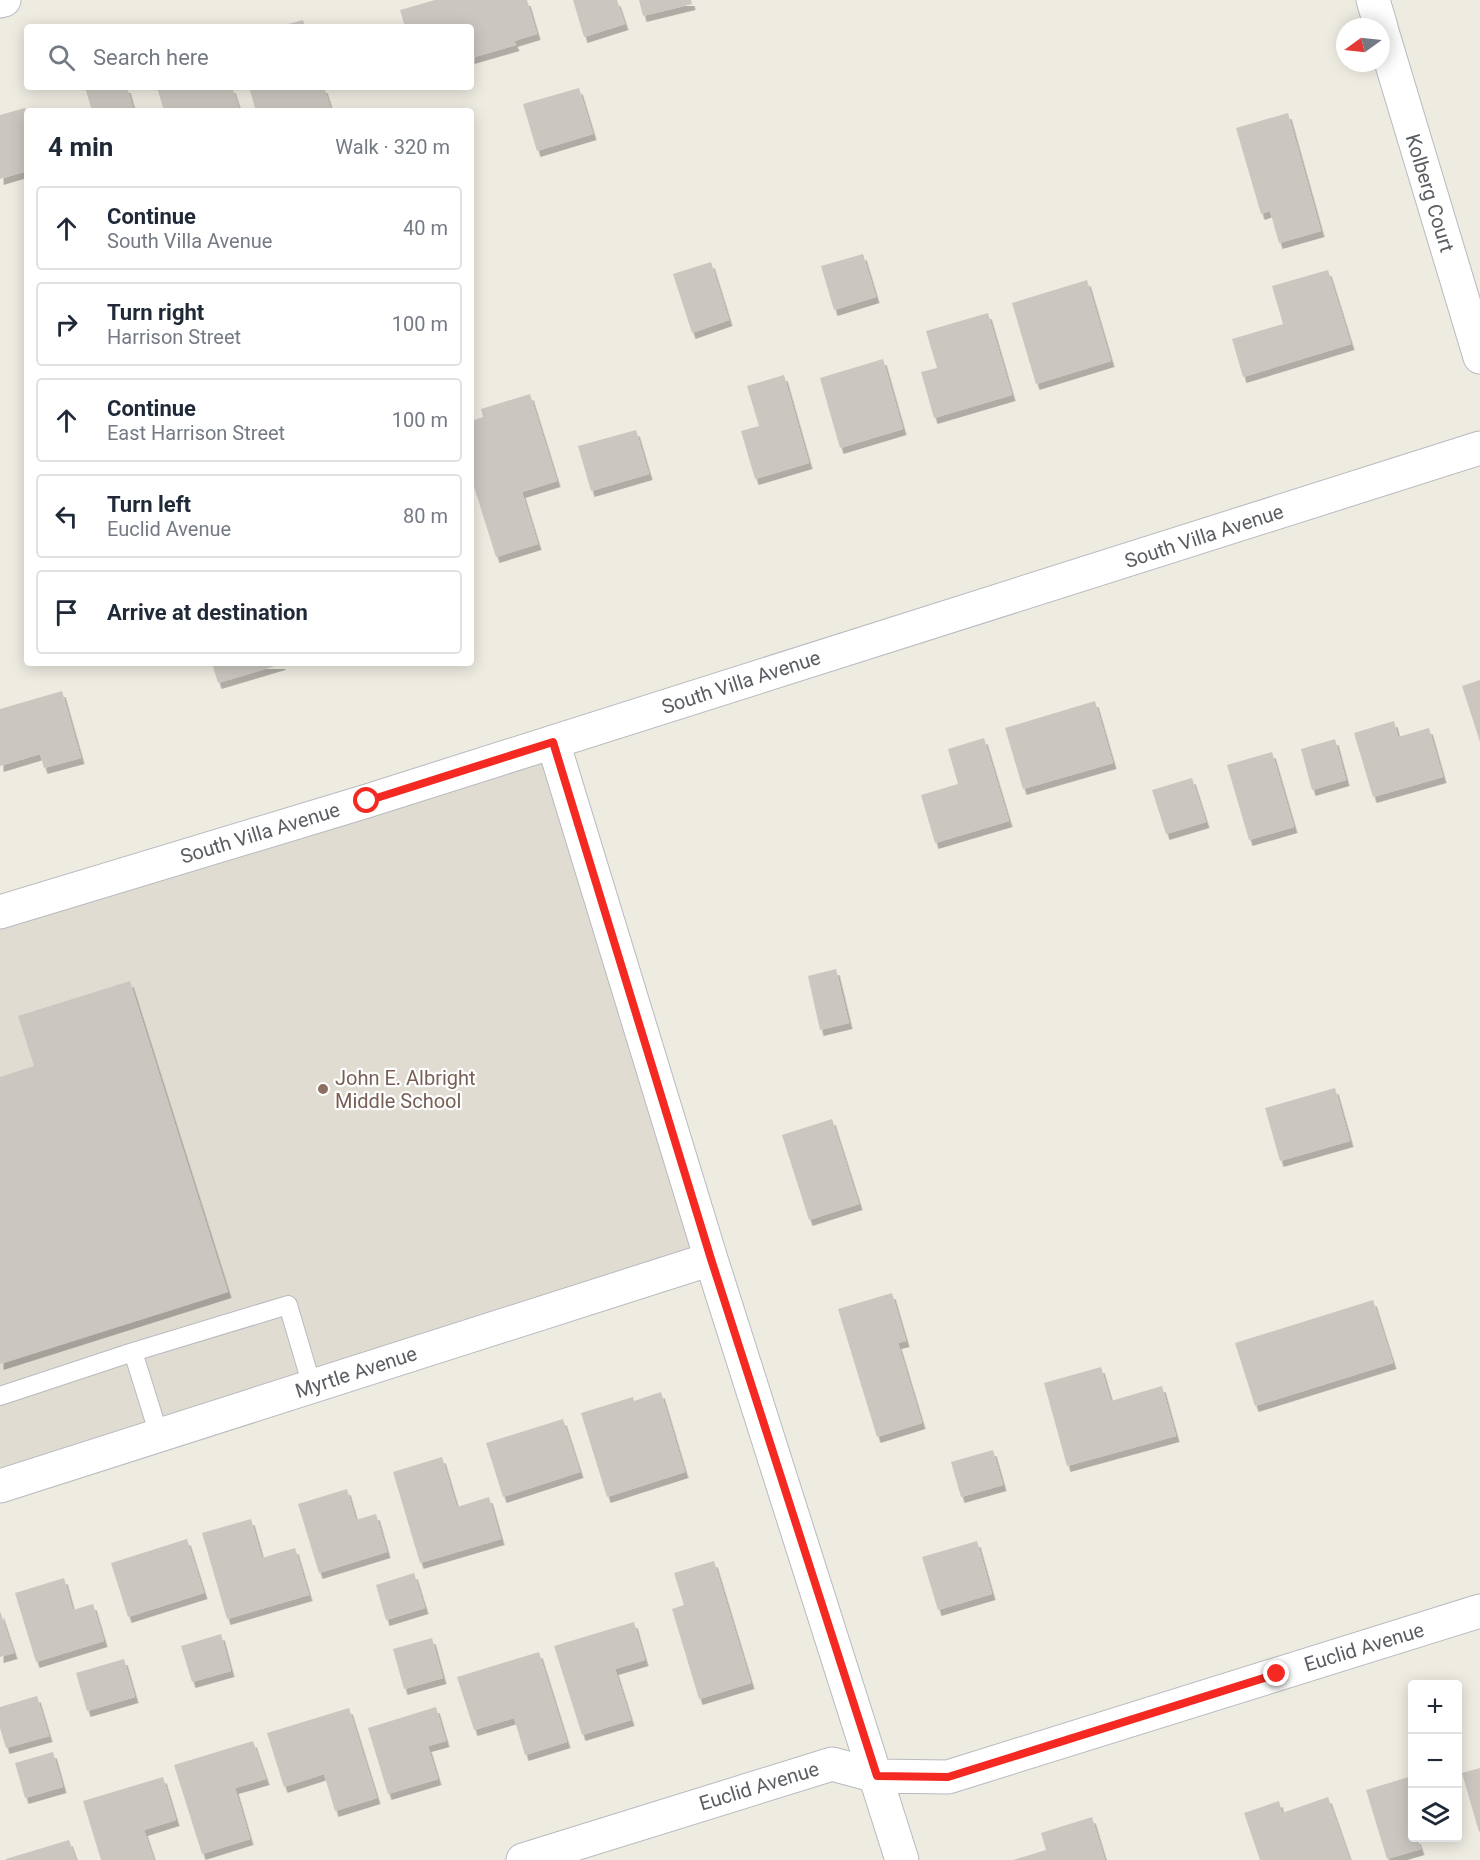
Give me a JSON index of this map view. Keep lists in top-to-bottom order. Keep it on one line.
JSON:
{"streets":{"street":["Kolberg Court","South Villa Avenue","Myrtle Avenue","Euclid Avenue"]},"places":["John E. Albright Middle School"],"north":"left","page":{"search":"Search here","heading":["4 min","Walk · 320 m"],"list":[["Continue","South Villa Avenue","40 m"],["Turn right","Harrison Street","100 m"],["Continue","East Harrison Street","100 m"],["Turn left","Euclid Avenue","80 m"],"Arrive at destination"],"map_buttons":["+","−"]}}
